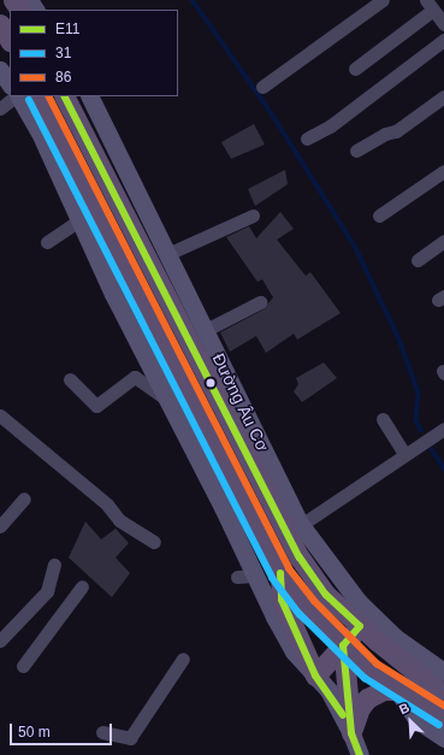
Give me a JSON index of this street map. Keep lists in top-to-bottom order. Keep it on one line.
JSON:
{"streets":{"main road":["Đường Âu Cơ"]},"lines":["transit line E11","transit line 86","transit line 31"],"legend":["E11","31","86"],"scale_bar":"50 m","north":"top left"}
